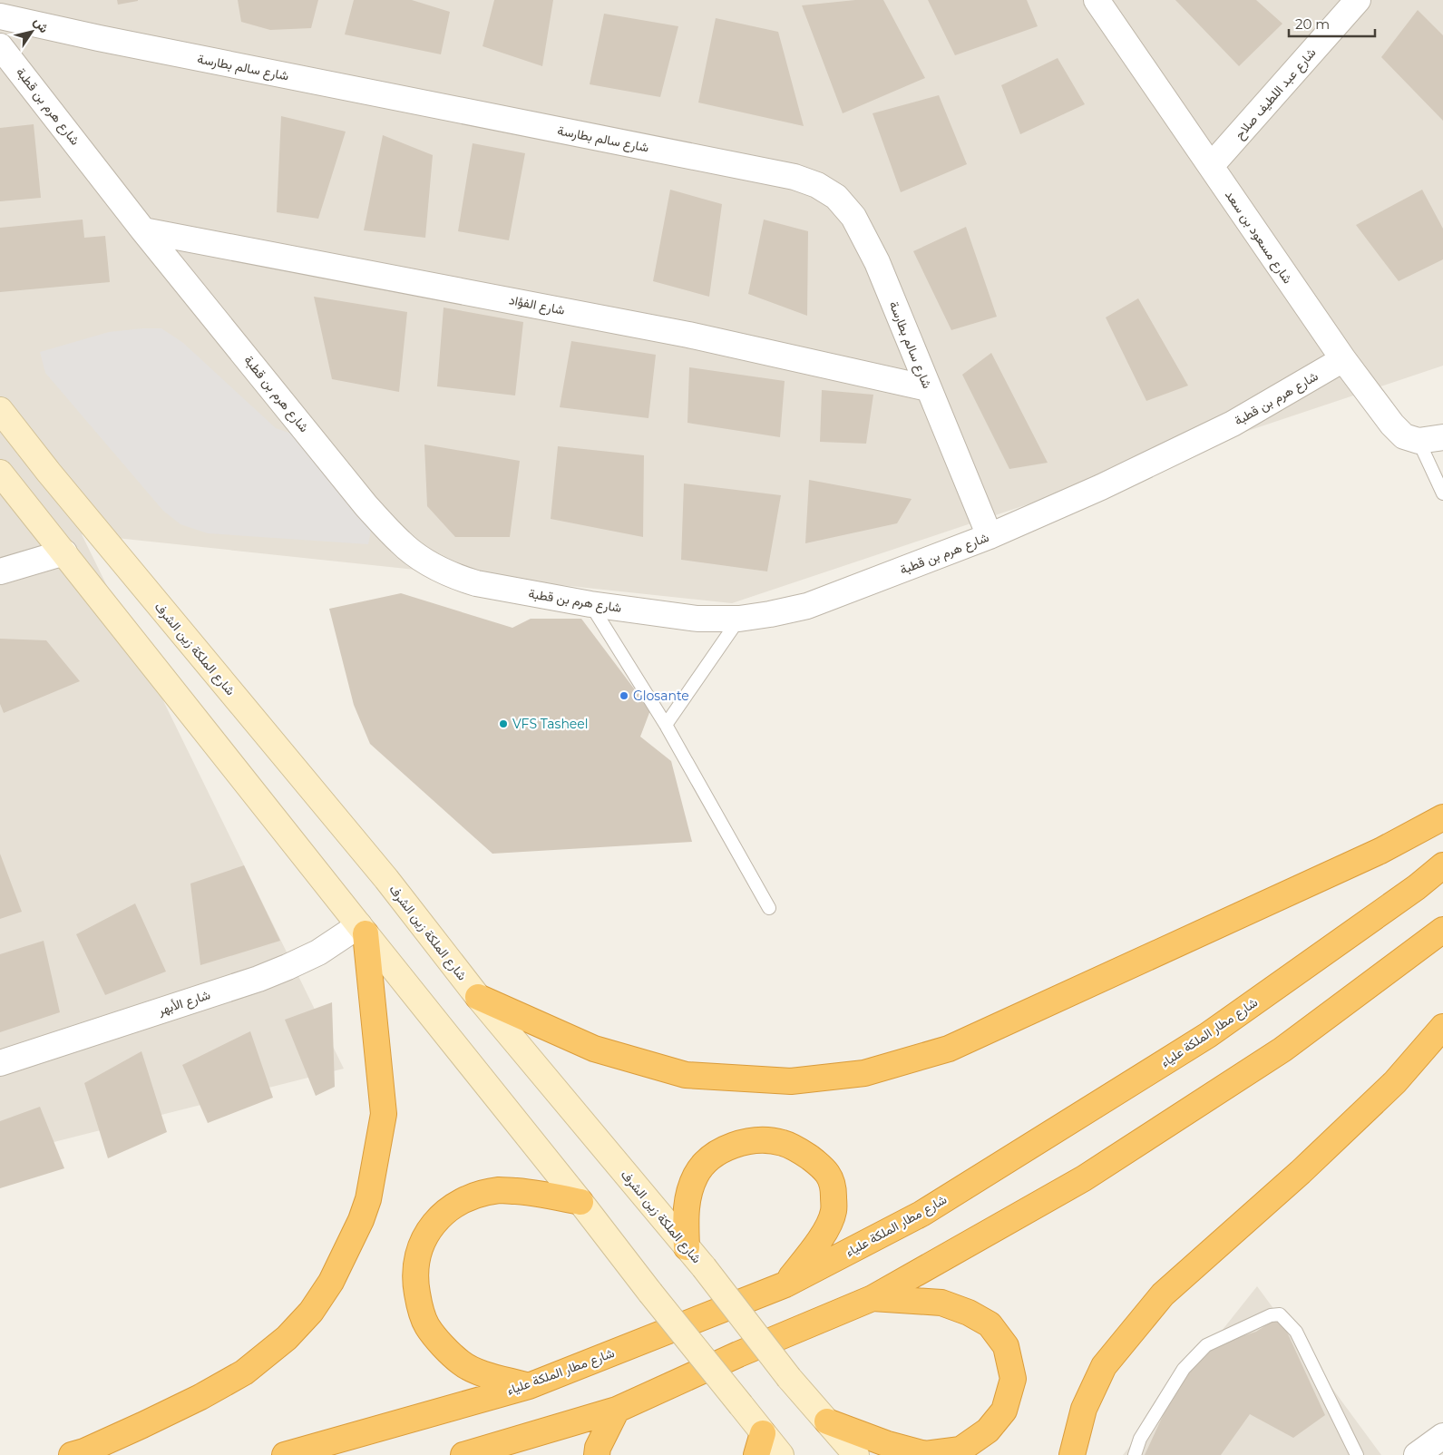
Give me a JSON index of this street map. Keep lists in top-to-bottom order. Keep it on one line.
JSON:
{"streets":{"highway":["شارع مطار الملكة علياء"],"main road":["شارع الملكة زين الشرف"],"street":["شارع سالم بطارسة","شارع عبد اللطيف صلاح","شارع هرم بن قطبة","شارع مسعود بن سعد","شارع الفؤاد","شارع الأبهر"]},"crossings":[["شارع سالم بطارسة","شارع هرم بن قطبة"],["شارع سالم بطارسة","شارع الفؤاد"],["شارع عبد اللطيف صلاح","شارع مسعود بن سعد"],["شارع هرم بن قطبة","شارع مسعود بن سعد"],["شارع هرم بن قطبة","شارع الفؤاد"]],"places":["Glosante","VFS Tasheel"],"scale_bar":"20 m","north":"top right"}
